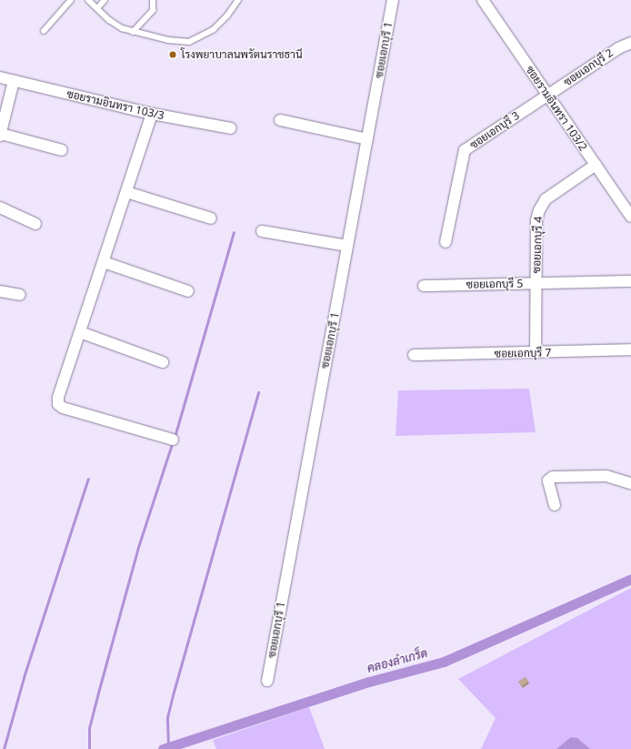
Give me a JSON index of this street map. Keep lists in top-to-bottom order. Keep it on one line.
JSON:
{"streets":{"street":["ซอยเอกบุรี 1","ซอยเอกบุรี 2","ซอยรามอินทรา 103/3","ซอยรามอินทรา 103/2","ซอยเอกบุรี 3","ซอยเอกบุรี 4","ซอยเอกบุรี 5","ซอยเอกบุรี 7"]},"crossings":[["ซอยเอกบุรี 2","ซอยรามอินทรา 103/2"],["ซอยเอกบุรี 2","ซอยเอกบุรี 3"],["ซอยรามอินทรา 103/2","ซอยเอกบุรี 3"],["ซอยรามอินทรา 103/2","ซอยเอกบุรี 4"],["ซอยเอกบุรี 4","ซอยเอกบุรี 5"],["ซอยเอกบุรี 4","ซอยเอกบุรี 7"]],"water":["คลองลำเกร็ด"],"places":["โรงพยาบาลนพรัตนราชธานี"]}
